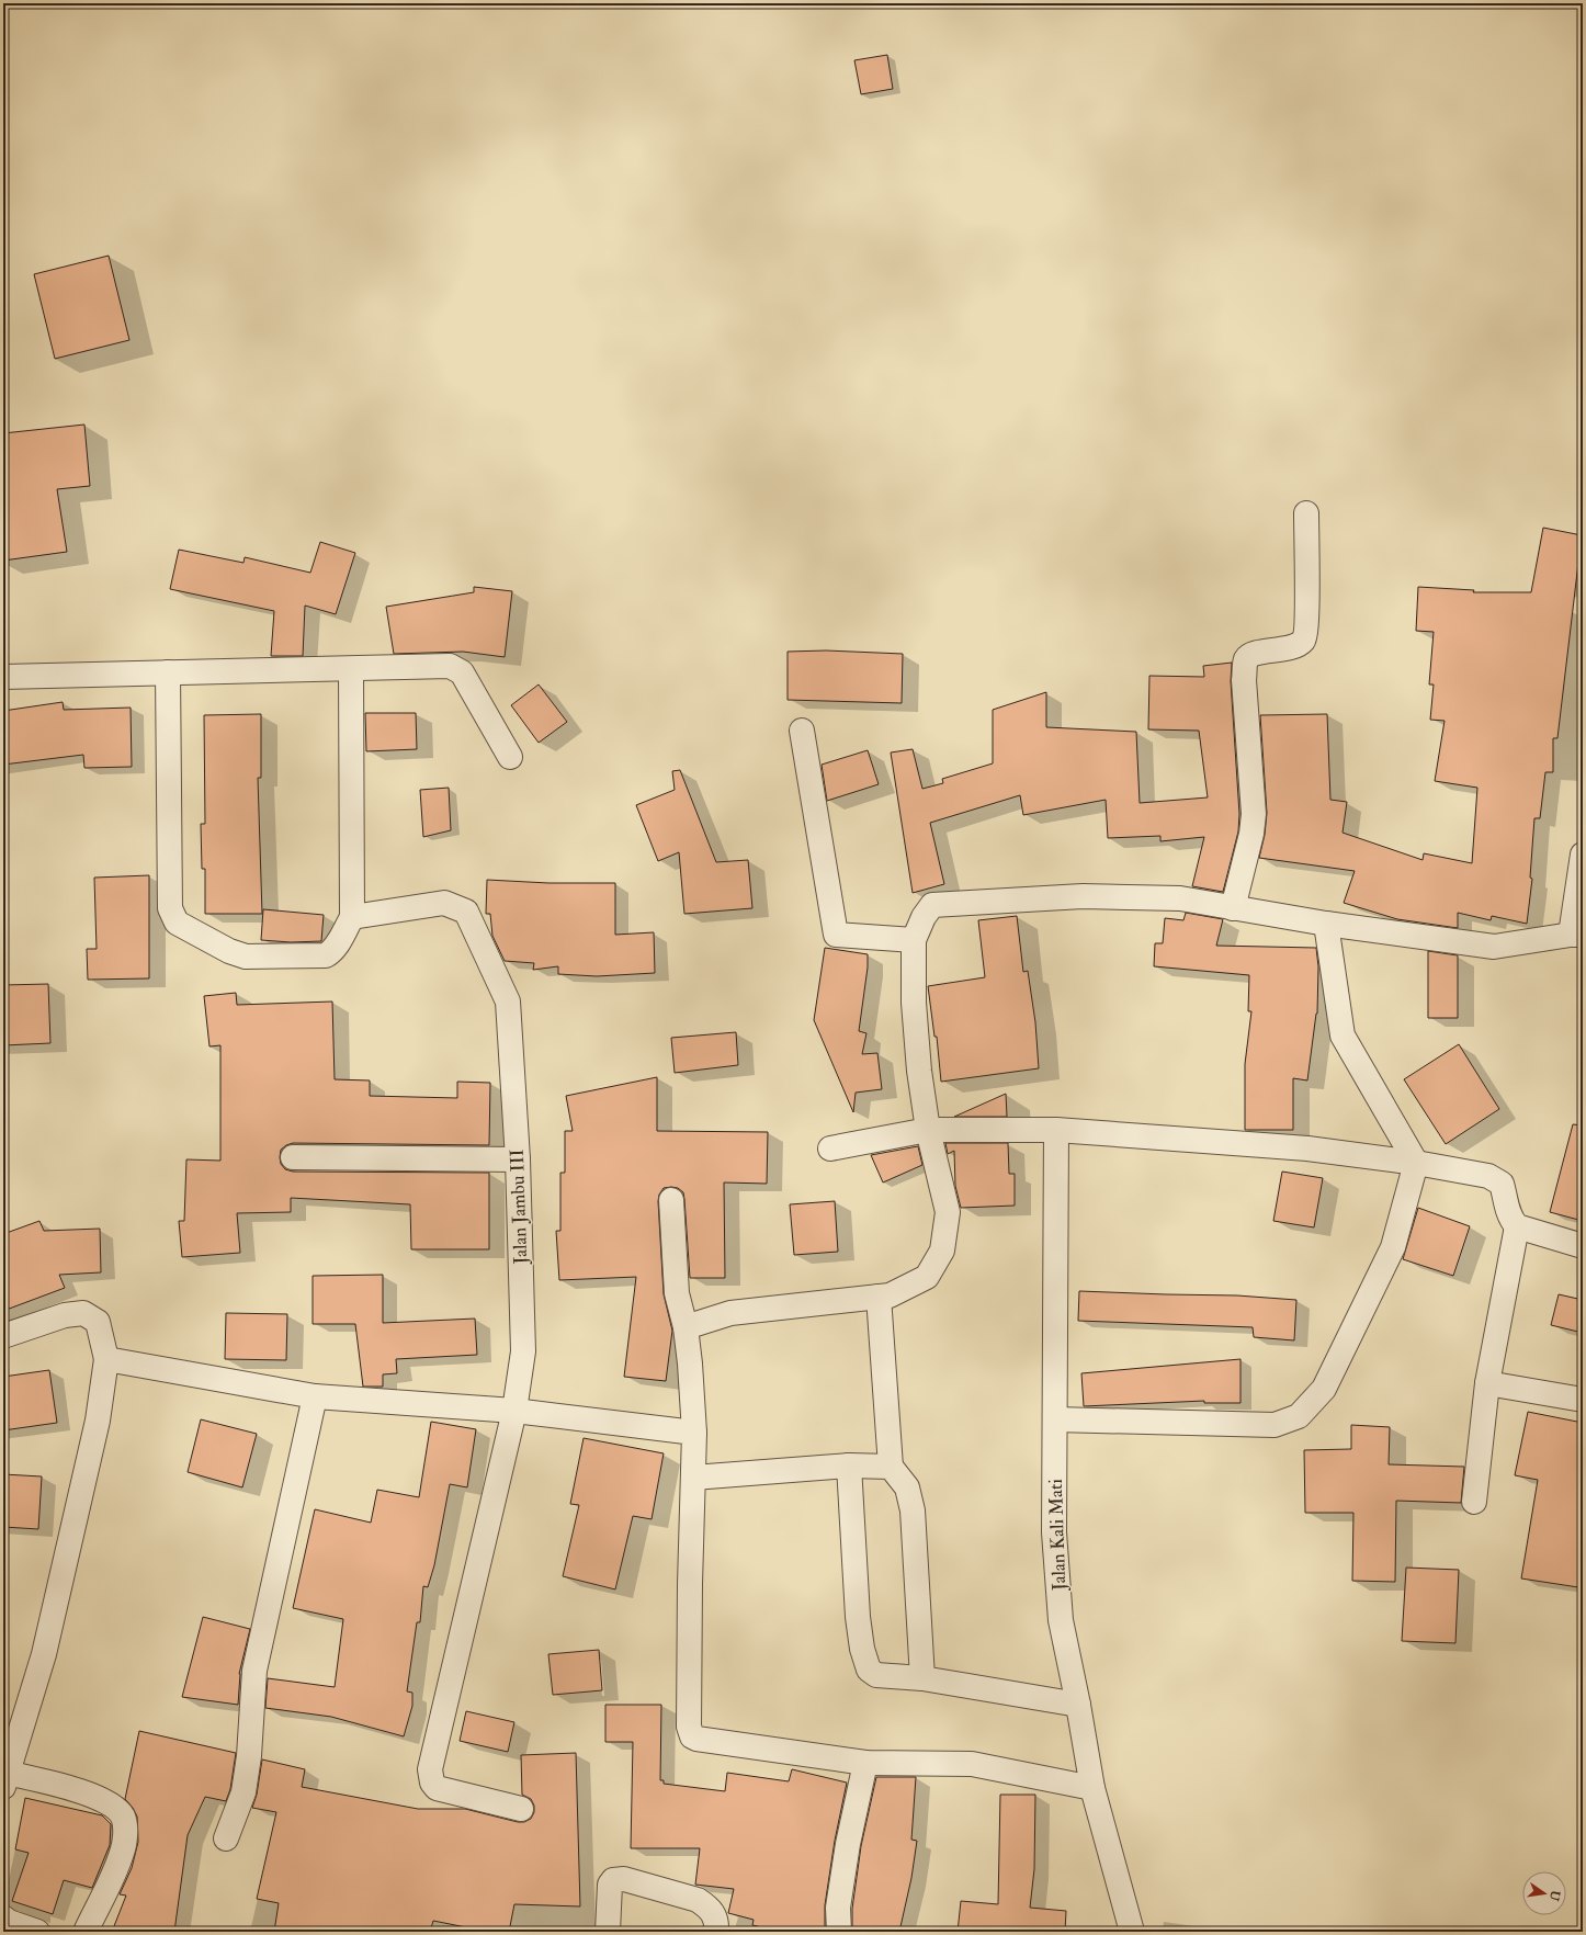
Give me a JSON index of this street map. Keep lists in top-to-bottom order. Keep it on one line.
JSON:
{"streets":{"street":["Jalan Jambu III","Jalan Kali Mati"]},"north":"right"}
